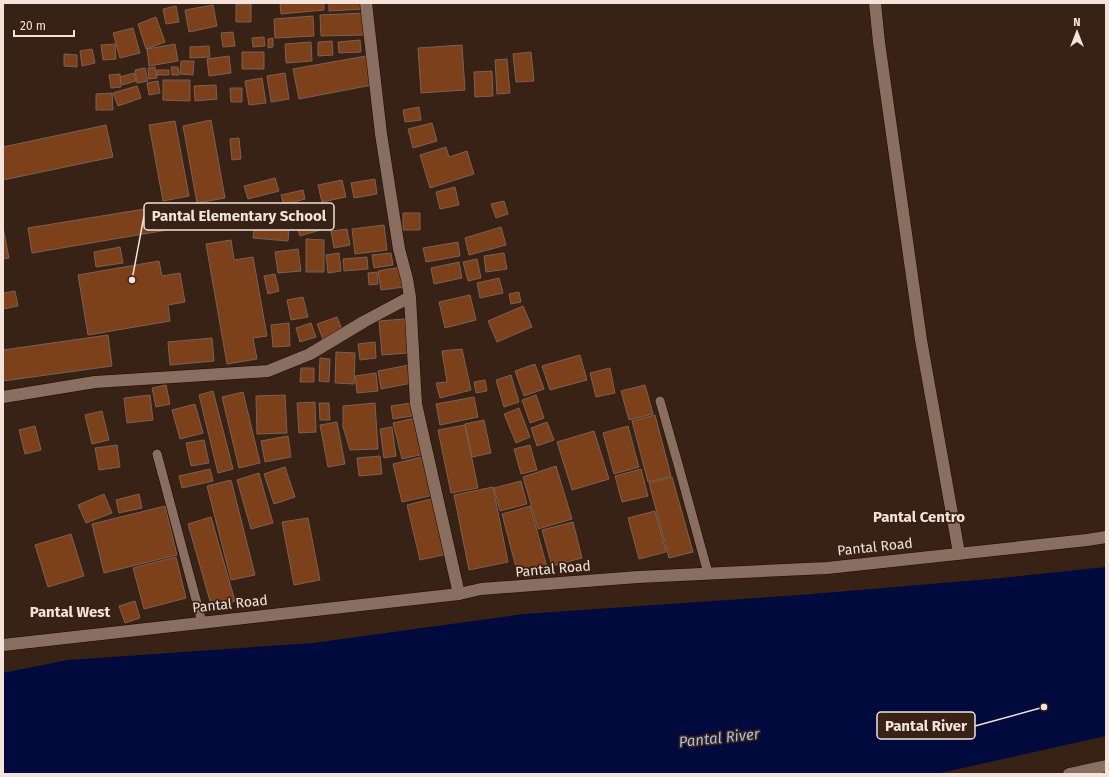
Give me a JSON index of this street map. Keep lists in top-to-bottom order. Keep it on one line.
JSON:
{"streets":{"street":["Pantal Road"]},"districts":["Pantal Centro","Pantal West"],"water":["Pantal River"],"places":["Pantal Elementary School","Pantal River"],"scale_bar":"20 m","north":"top"}
